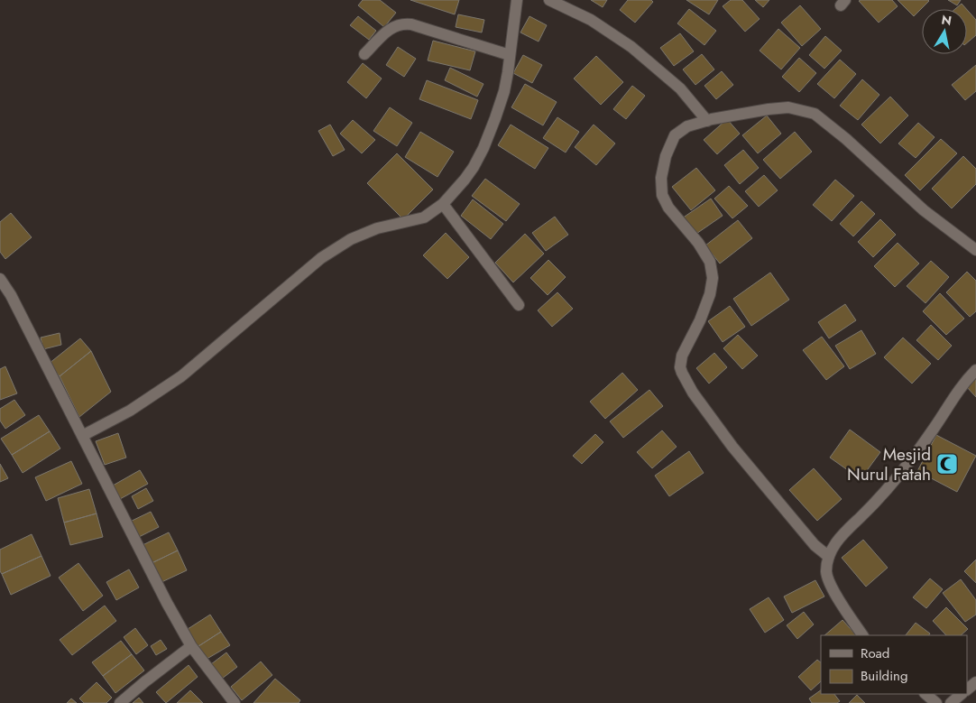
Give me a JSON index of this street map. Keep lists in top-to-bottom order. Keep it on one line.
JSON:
{"places":{"mosque":["Mesjid Nurul Fatah"]},"legend":["Road","Building"],"north":"top"}
